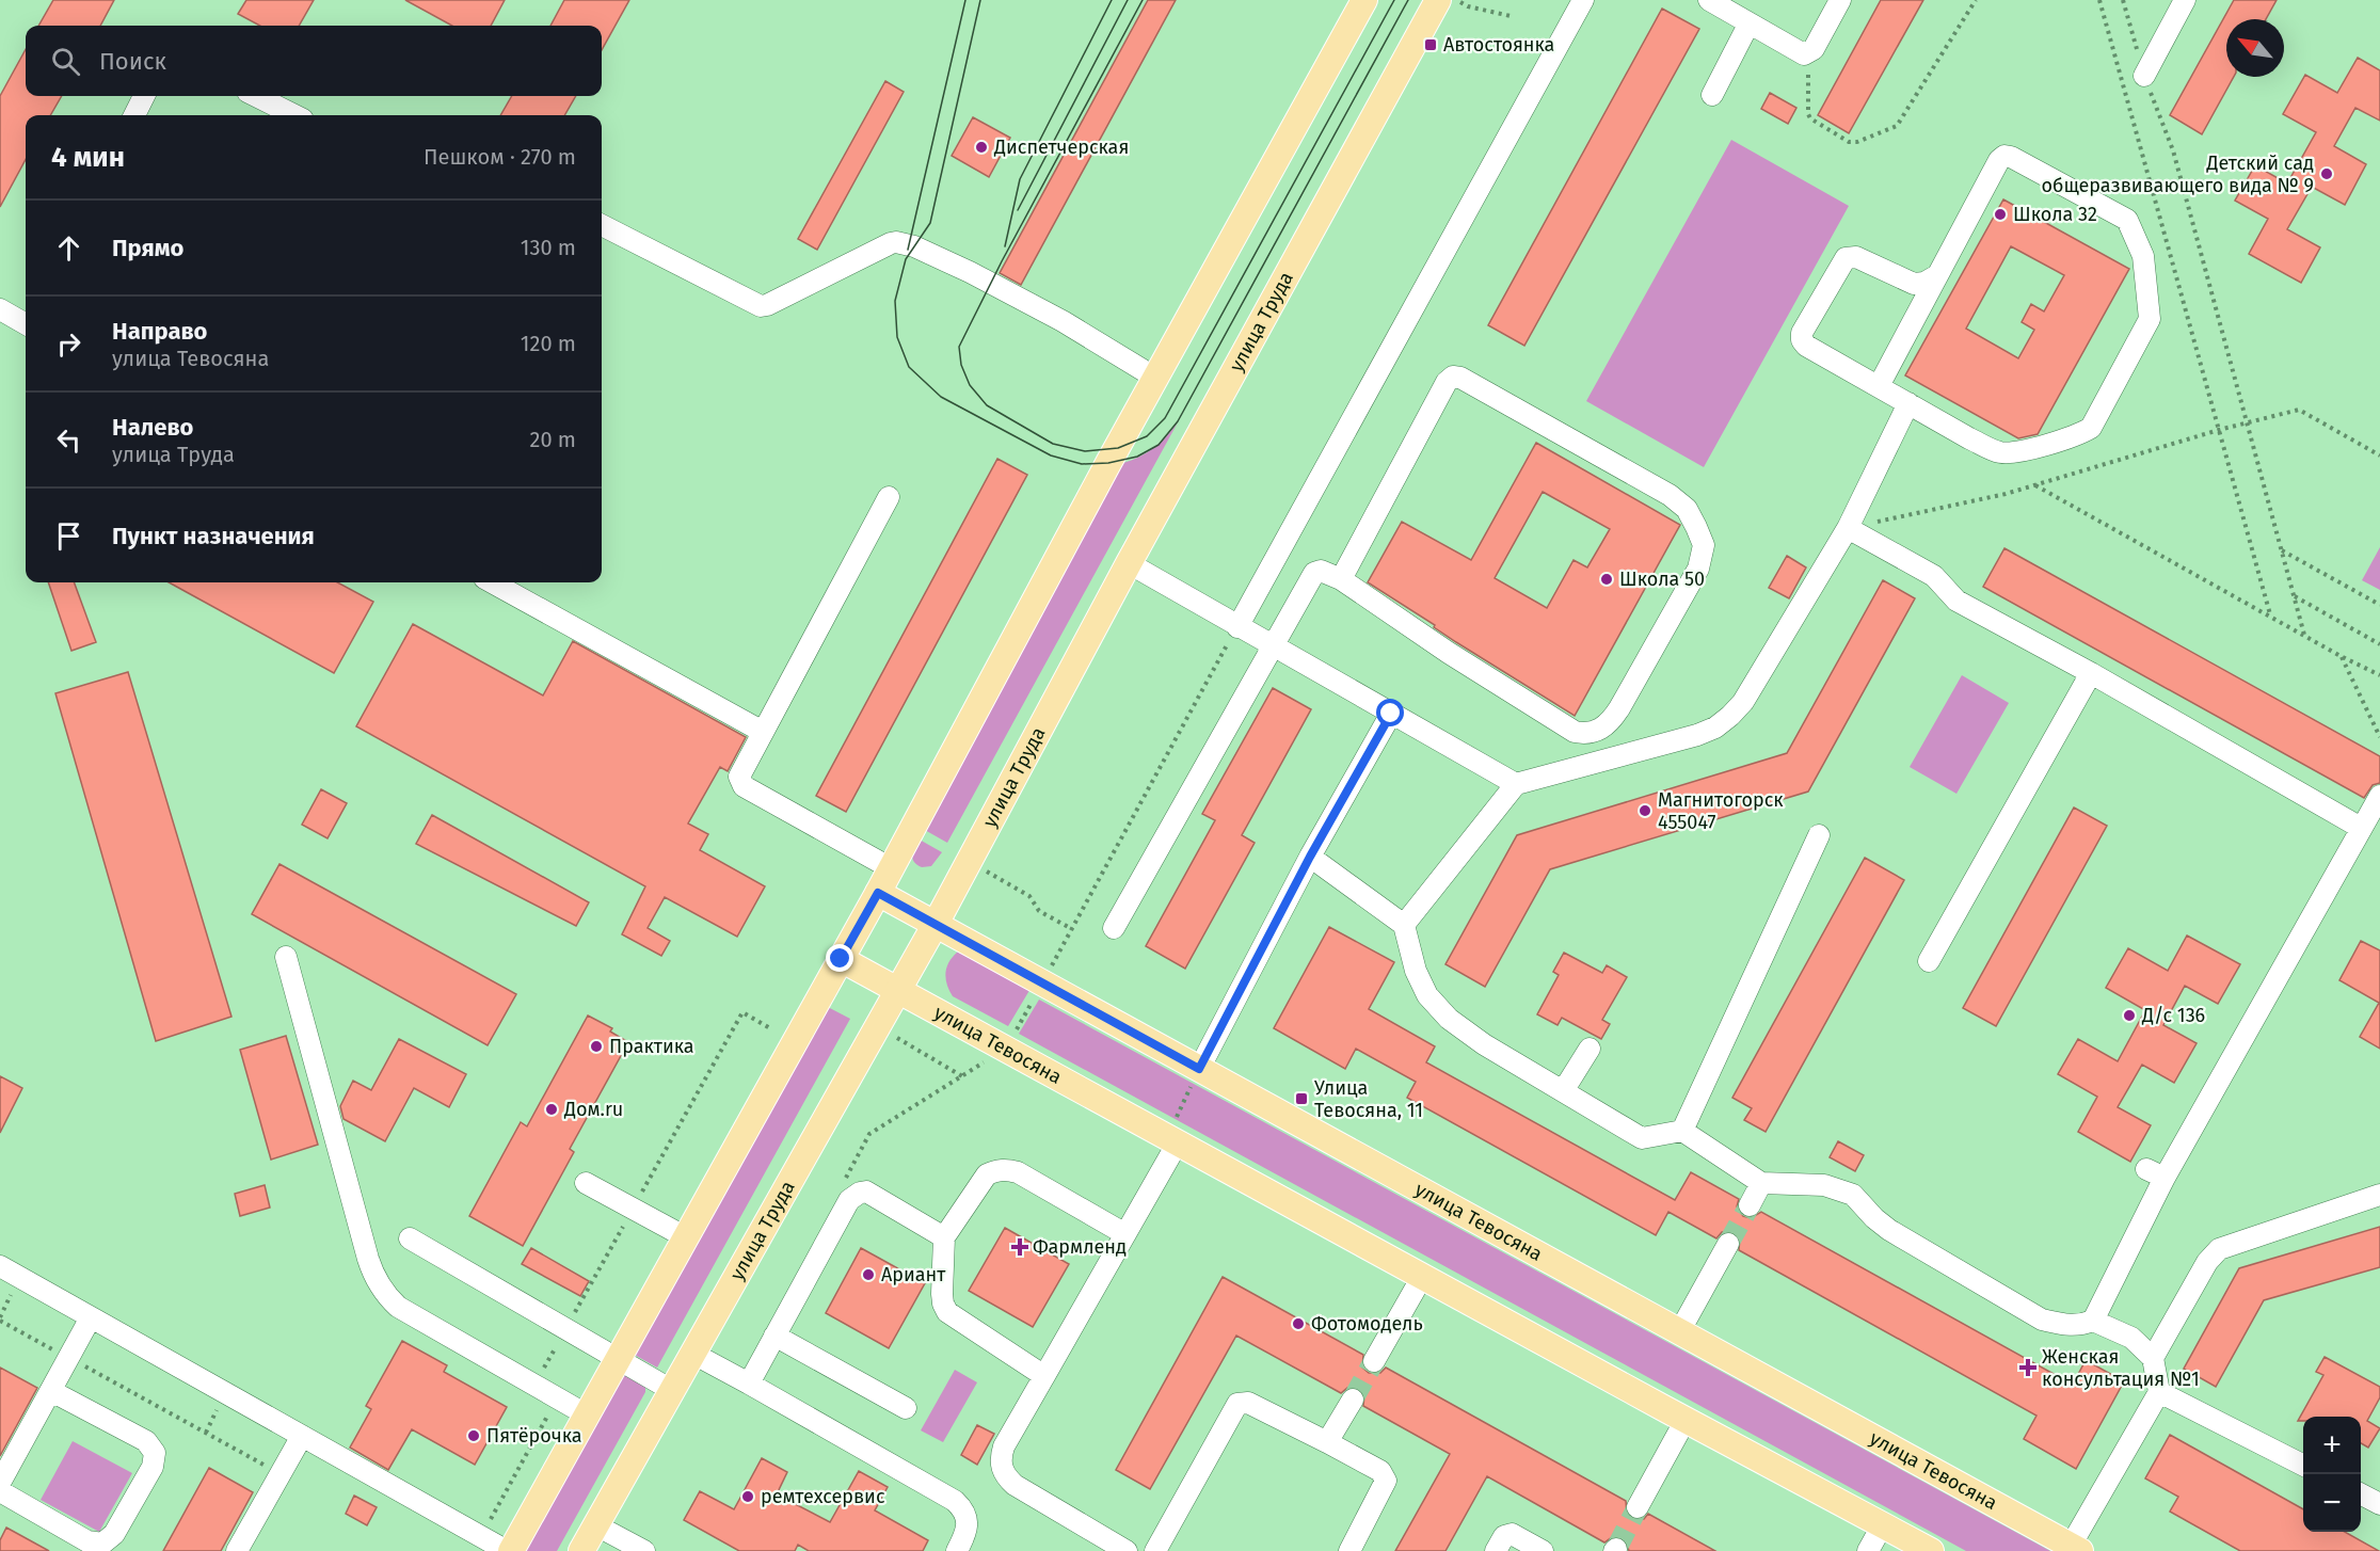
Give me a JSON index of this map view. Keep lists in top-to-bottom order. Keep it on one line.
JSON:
{"streets":{"main road":["улица Труда","улица Тевосяна"]},"crossings":[["улица Труда","улица Тевосяна"]],"places":{"transit":["Автостоянка","Улица Тевосяна, 11"],"other":["Диспетчерская","Детский сад общеразвивающего вида № 9","Школа 32","Школа 50","Магнитогорск 455047","Д/с 136","Практика","Дом.ru","Ариант","Фотомодель","Пятёрочка","ремтехсервис"],"health":["Фармленд","Женская консультация №1"]},"north":"top left","page":{"search":"Поиск","heading":["4 мин","Пешком · 270 m"],"list":[["Прямо","130 m"],["Направо","улица Тевосяна","120 m"],["Налево","улица Труда","20 m"],"Пункт назначения"],"map_buttons":["+","−"]}}
